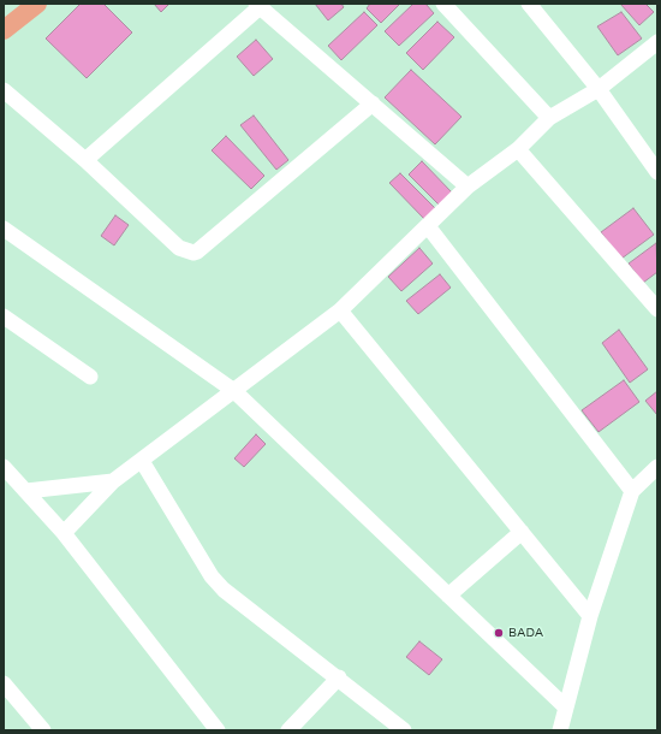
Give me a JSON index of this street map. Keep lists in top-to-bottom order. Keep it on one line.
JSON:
{"places":["BADA"]}
